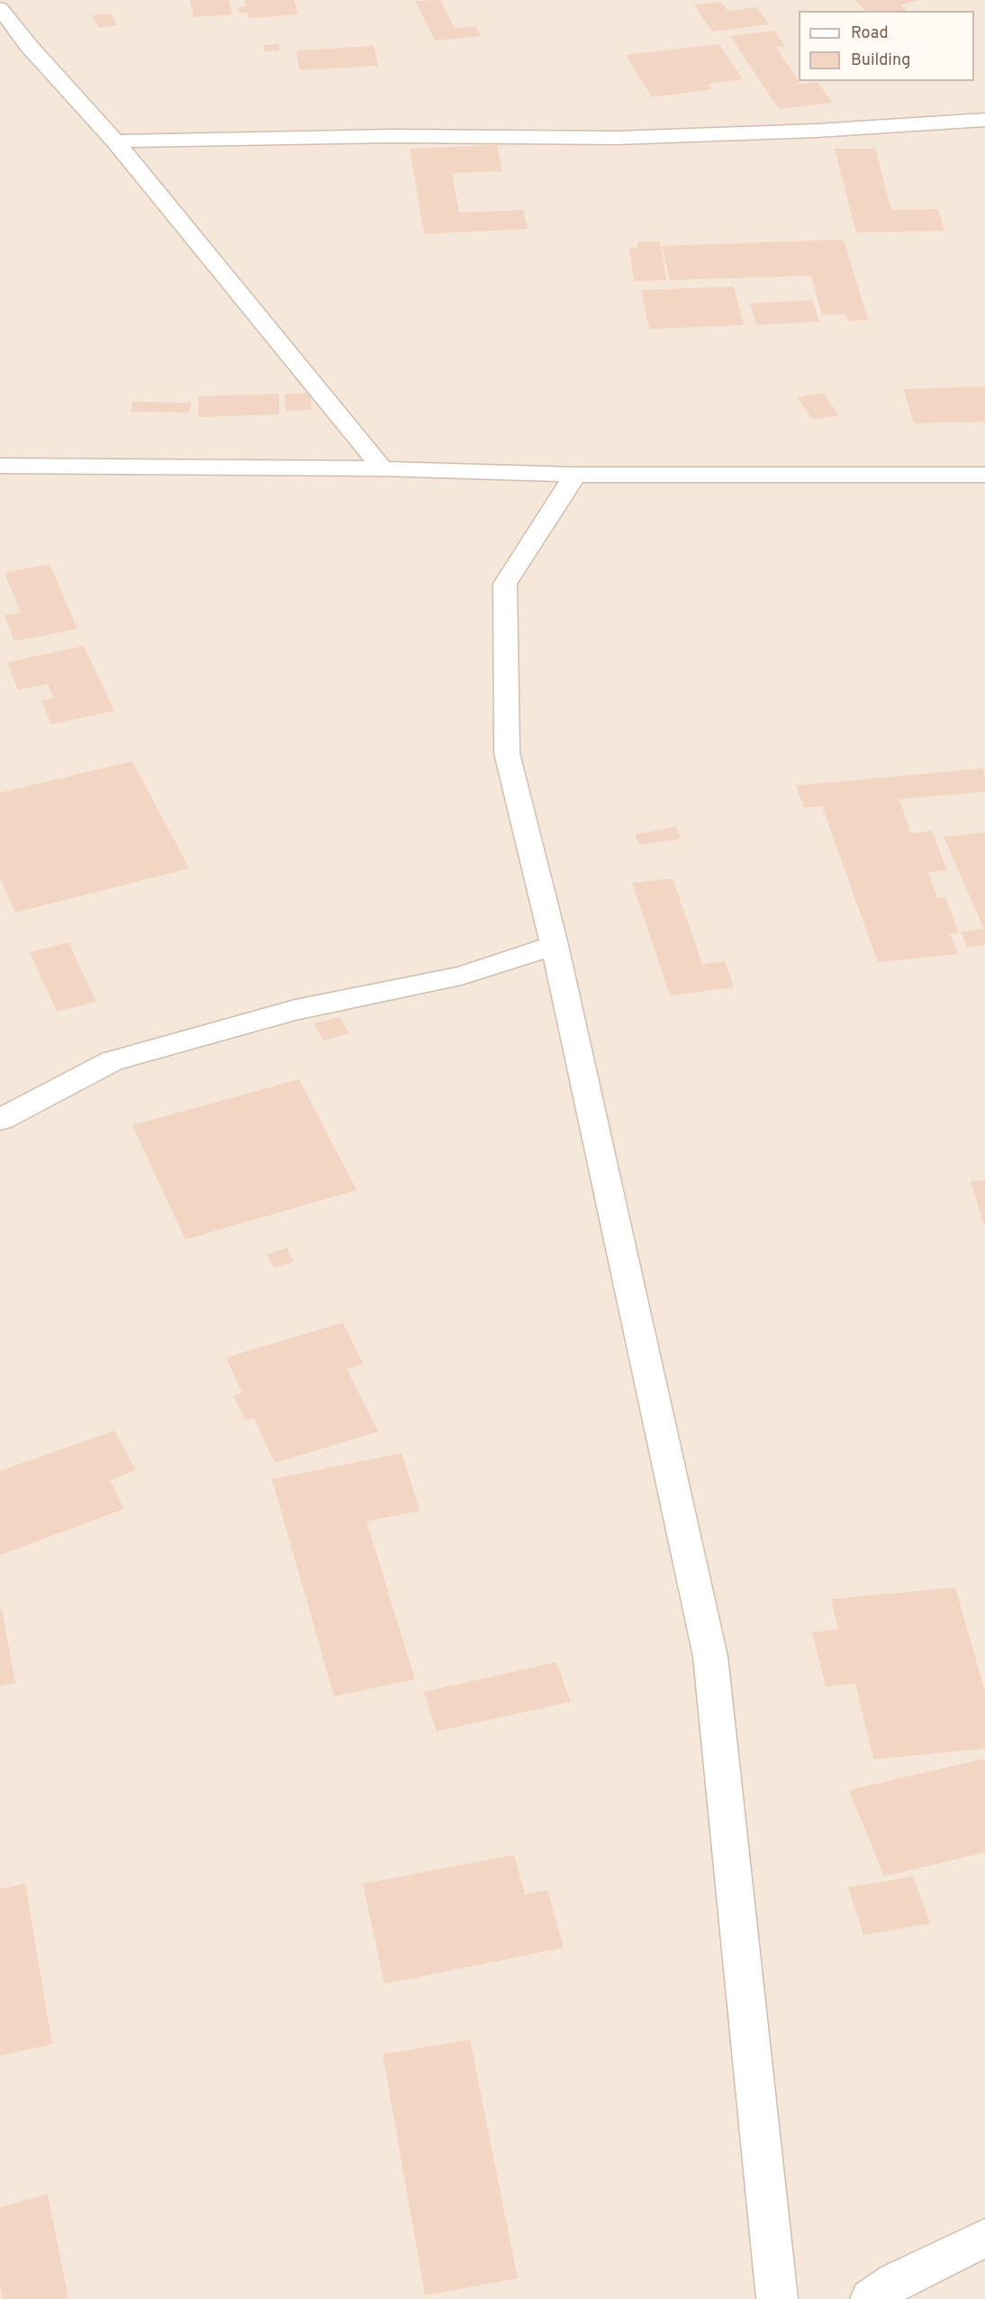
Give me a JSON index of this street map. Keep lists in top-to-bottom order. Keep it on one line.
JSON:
{"legend":["Road","Building"]}
